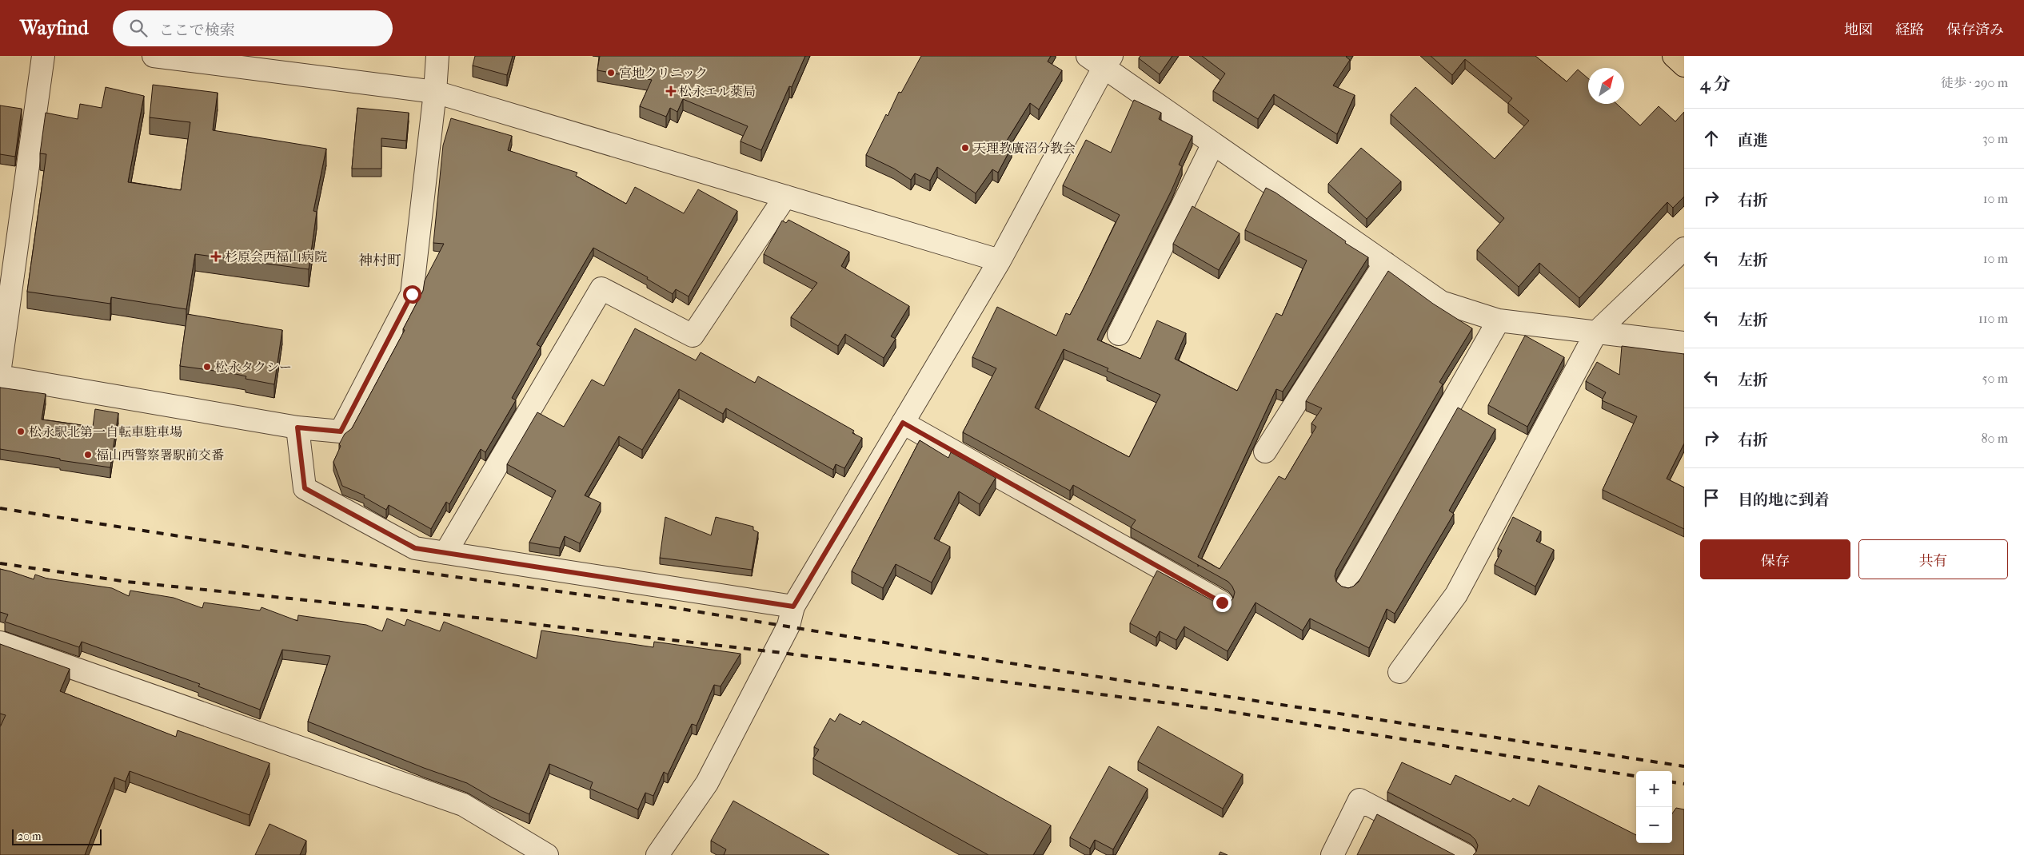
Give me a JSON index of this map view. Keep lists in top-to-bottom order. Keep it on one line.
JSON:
{"districts":["神村町"],"places":{"other":["宮地クリニック","天理教廣沼分教会","松永タクシー","松永駅北第一自転車駐車場","福山西警察署駅前交番"],"health":["松永エル薬局","杉原会西福山病院"]},"scale_bar":"20 m","north":"top right","page":{"header":"Wayfind","search":"ここで検索","nav":["地図","経路","保存済み"],"heading":["4 分","徒歩 · 290 m"],"list":[["直進","30 m"],["右折","10 m"],["左折","10 m"],["左折","110 m"],["左折","50 m"],["右折","80 m"],"目的地に到着"],"buttons":["保存","共有"],"map_buttons":["+","−"],"scale":"20 m"}}
